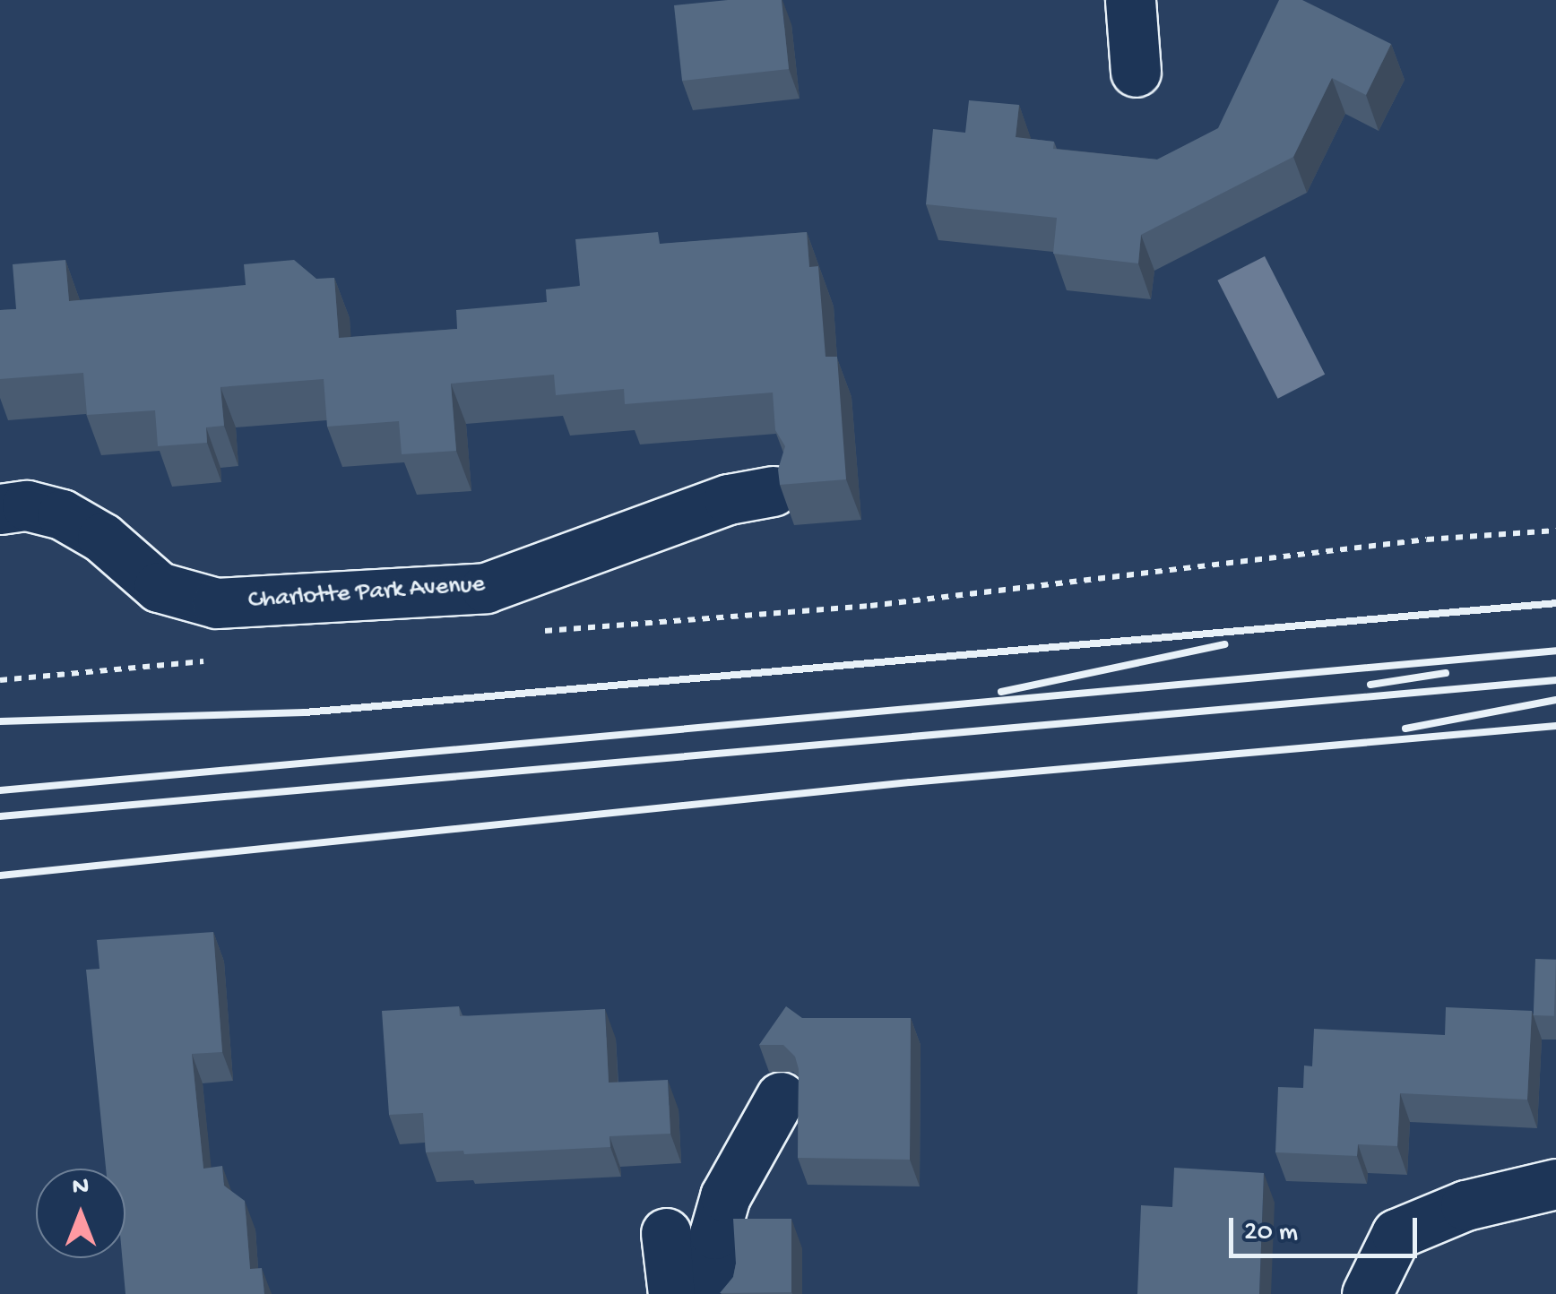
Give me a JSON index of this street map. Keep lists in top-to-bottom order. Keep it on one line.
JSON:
{"streets":{"street":["Charlotte Park Avenue"]},"scale_bar":"20 m","north":"top"}
